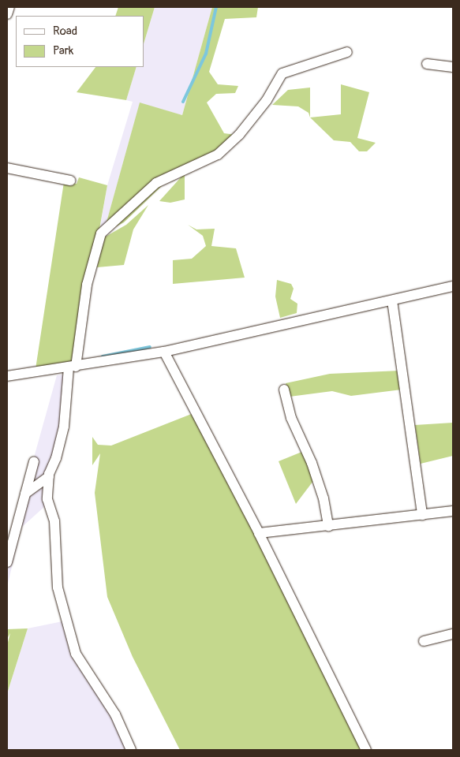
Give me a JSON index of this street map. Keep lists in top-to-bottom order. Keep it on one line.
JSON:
{"legend":["Road","Park"]}
